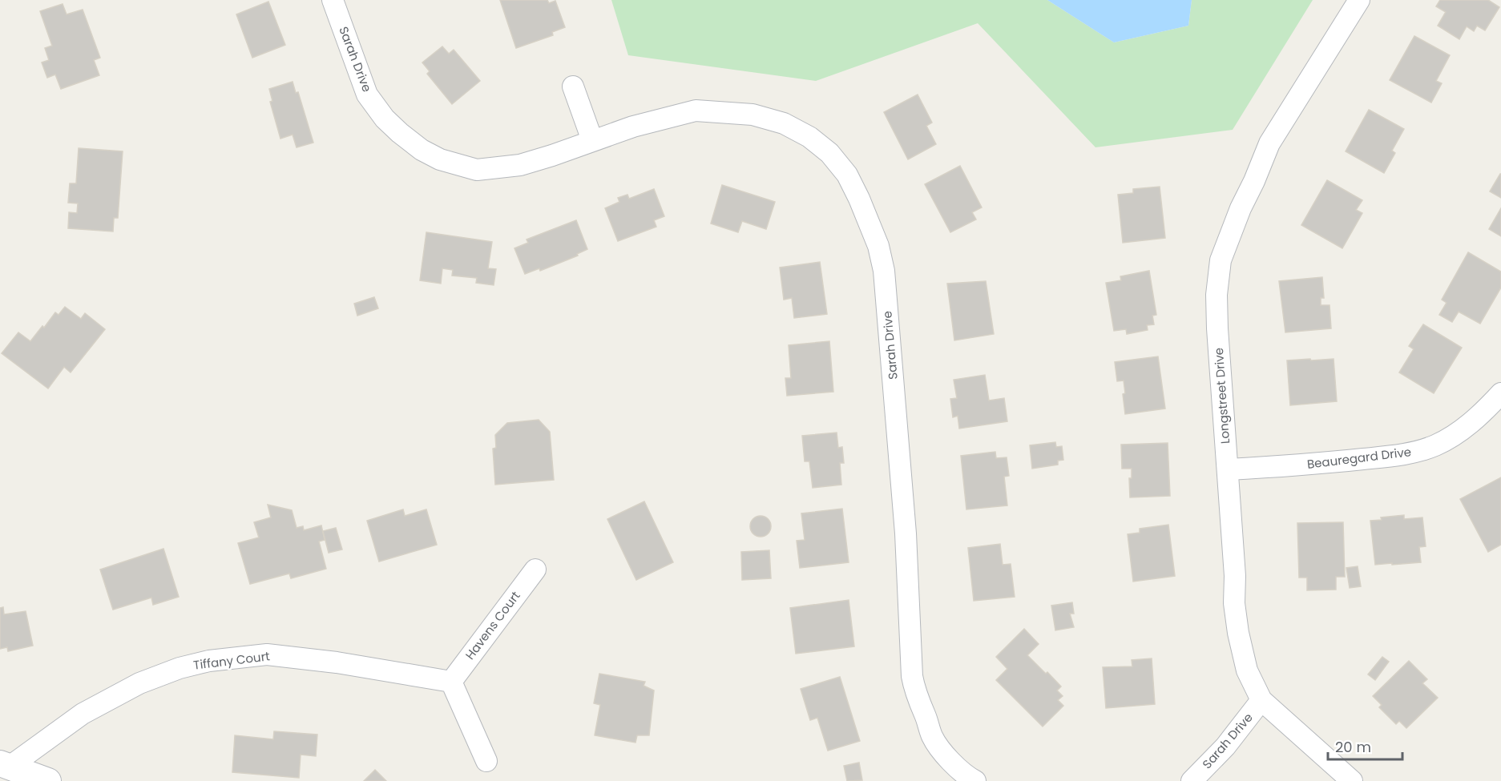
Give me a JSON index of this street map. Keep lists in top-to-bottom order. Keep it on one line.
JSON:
{"streets":{"street":["Sarah Drive","Longstreet Drive","Beauregard Drive","Havens Court","Tiffany Court"]},"crossings":[["Sarah Drive","Longstreet Drive"],["Longstreet Drive","Beauregard Drive"],["Havens Court","Tiffany Court"]],"scale_bar":"20 m"}
